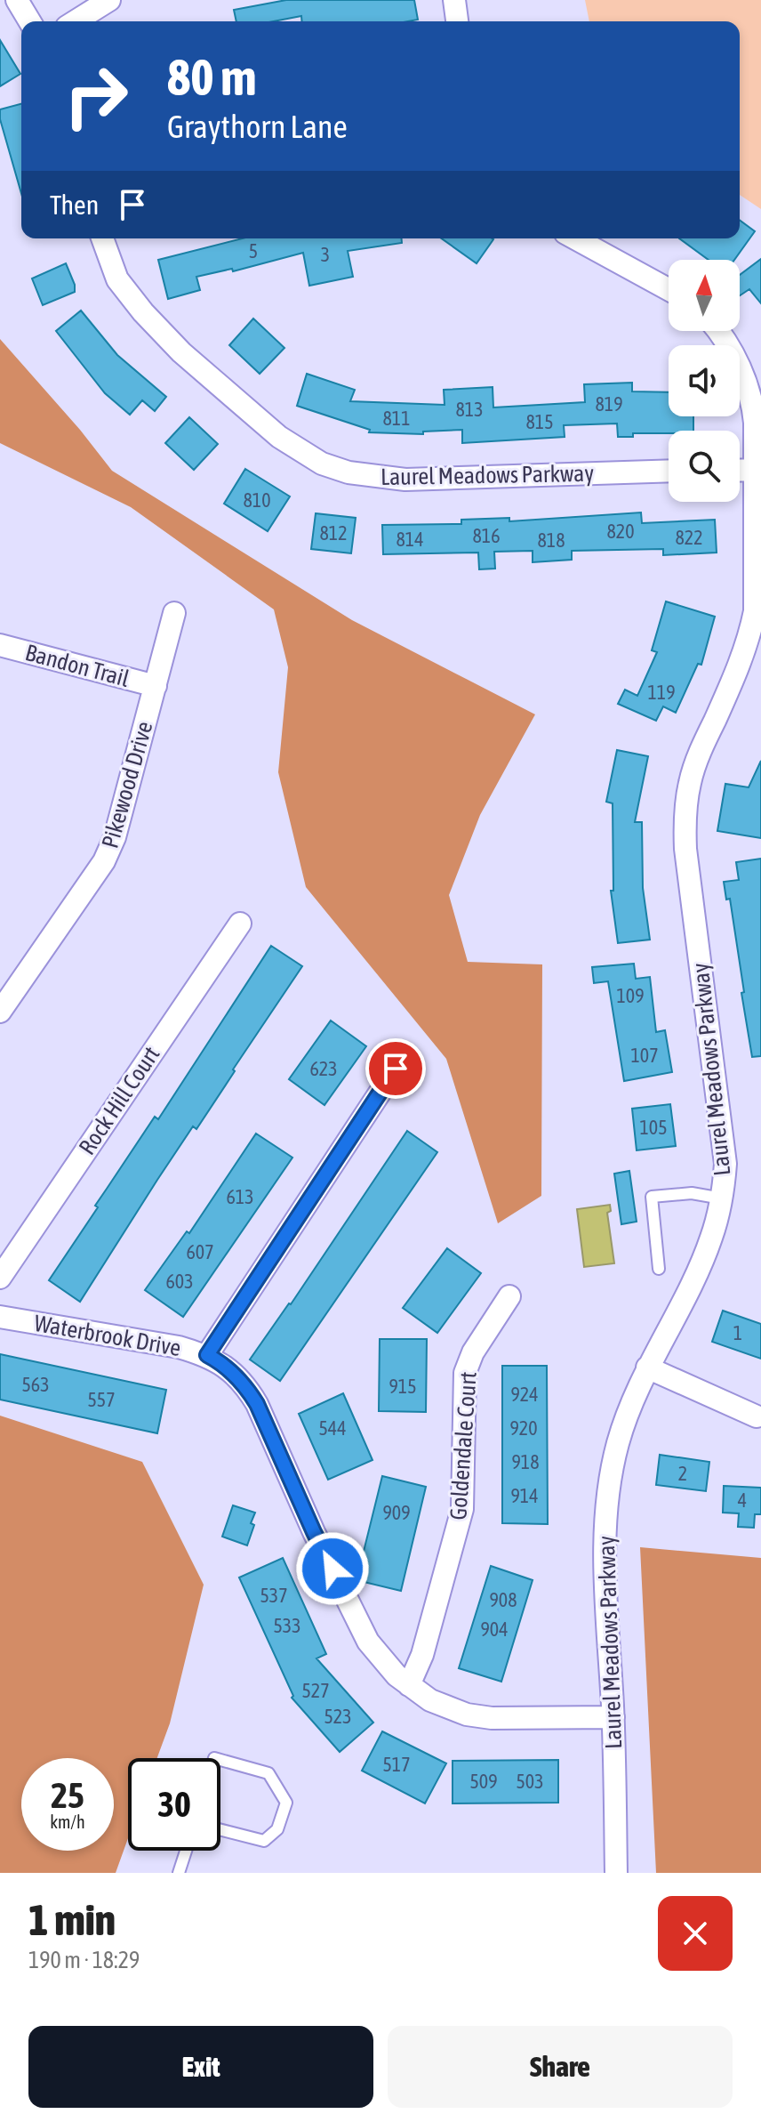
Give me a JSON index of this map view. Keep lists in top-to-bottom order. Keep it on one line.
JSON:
{"streets":{"street":["Laurel Meadows Parkway","Bandon Trail","Pikewood Drive","Rock Hill Court","Waterbrook Drive","Goldendale Court"]},"crossings":[["Laurel Meadows Parkway","Waterbrook Drive"],["Bandon Trail","Pikewood Drive"],["Waterbrook Drive","Goldendale Court"]],"house_numbers":["5","3","819","813","811","815","810","820","812","816","822","814","818","119","109","107","623","105","613","607","603","1","563","915","924","557","544","920","918","2","914","4","909","537","908","533","904","527","523","517","509","503"],"north":"top","page":{"turn":["80 m","Graythorn Lane"],"then":"Then","speed":"25 km/h","limit":"30","heading":["1 min","190 m · 18:29"],"buttons":["Exit","Share"]}}
